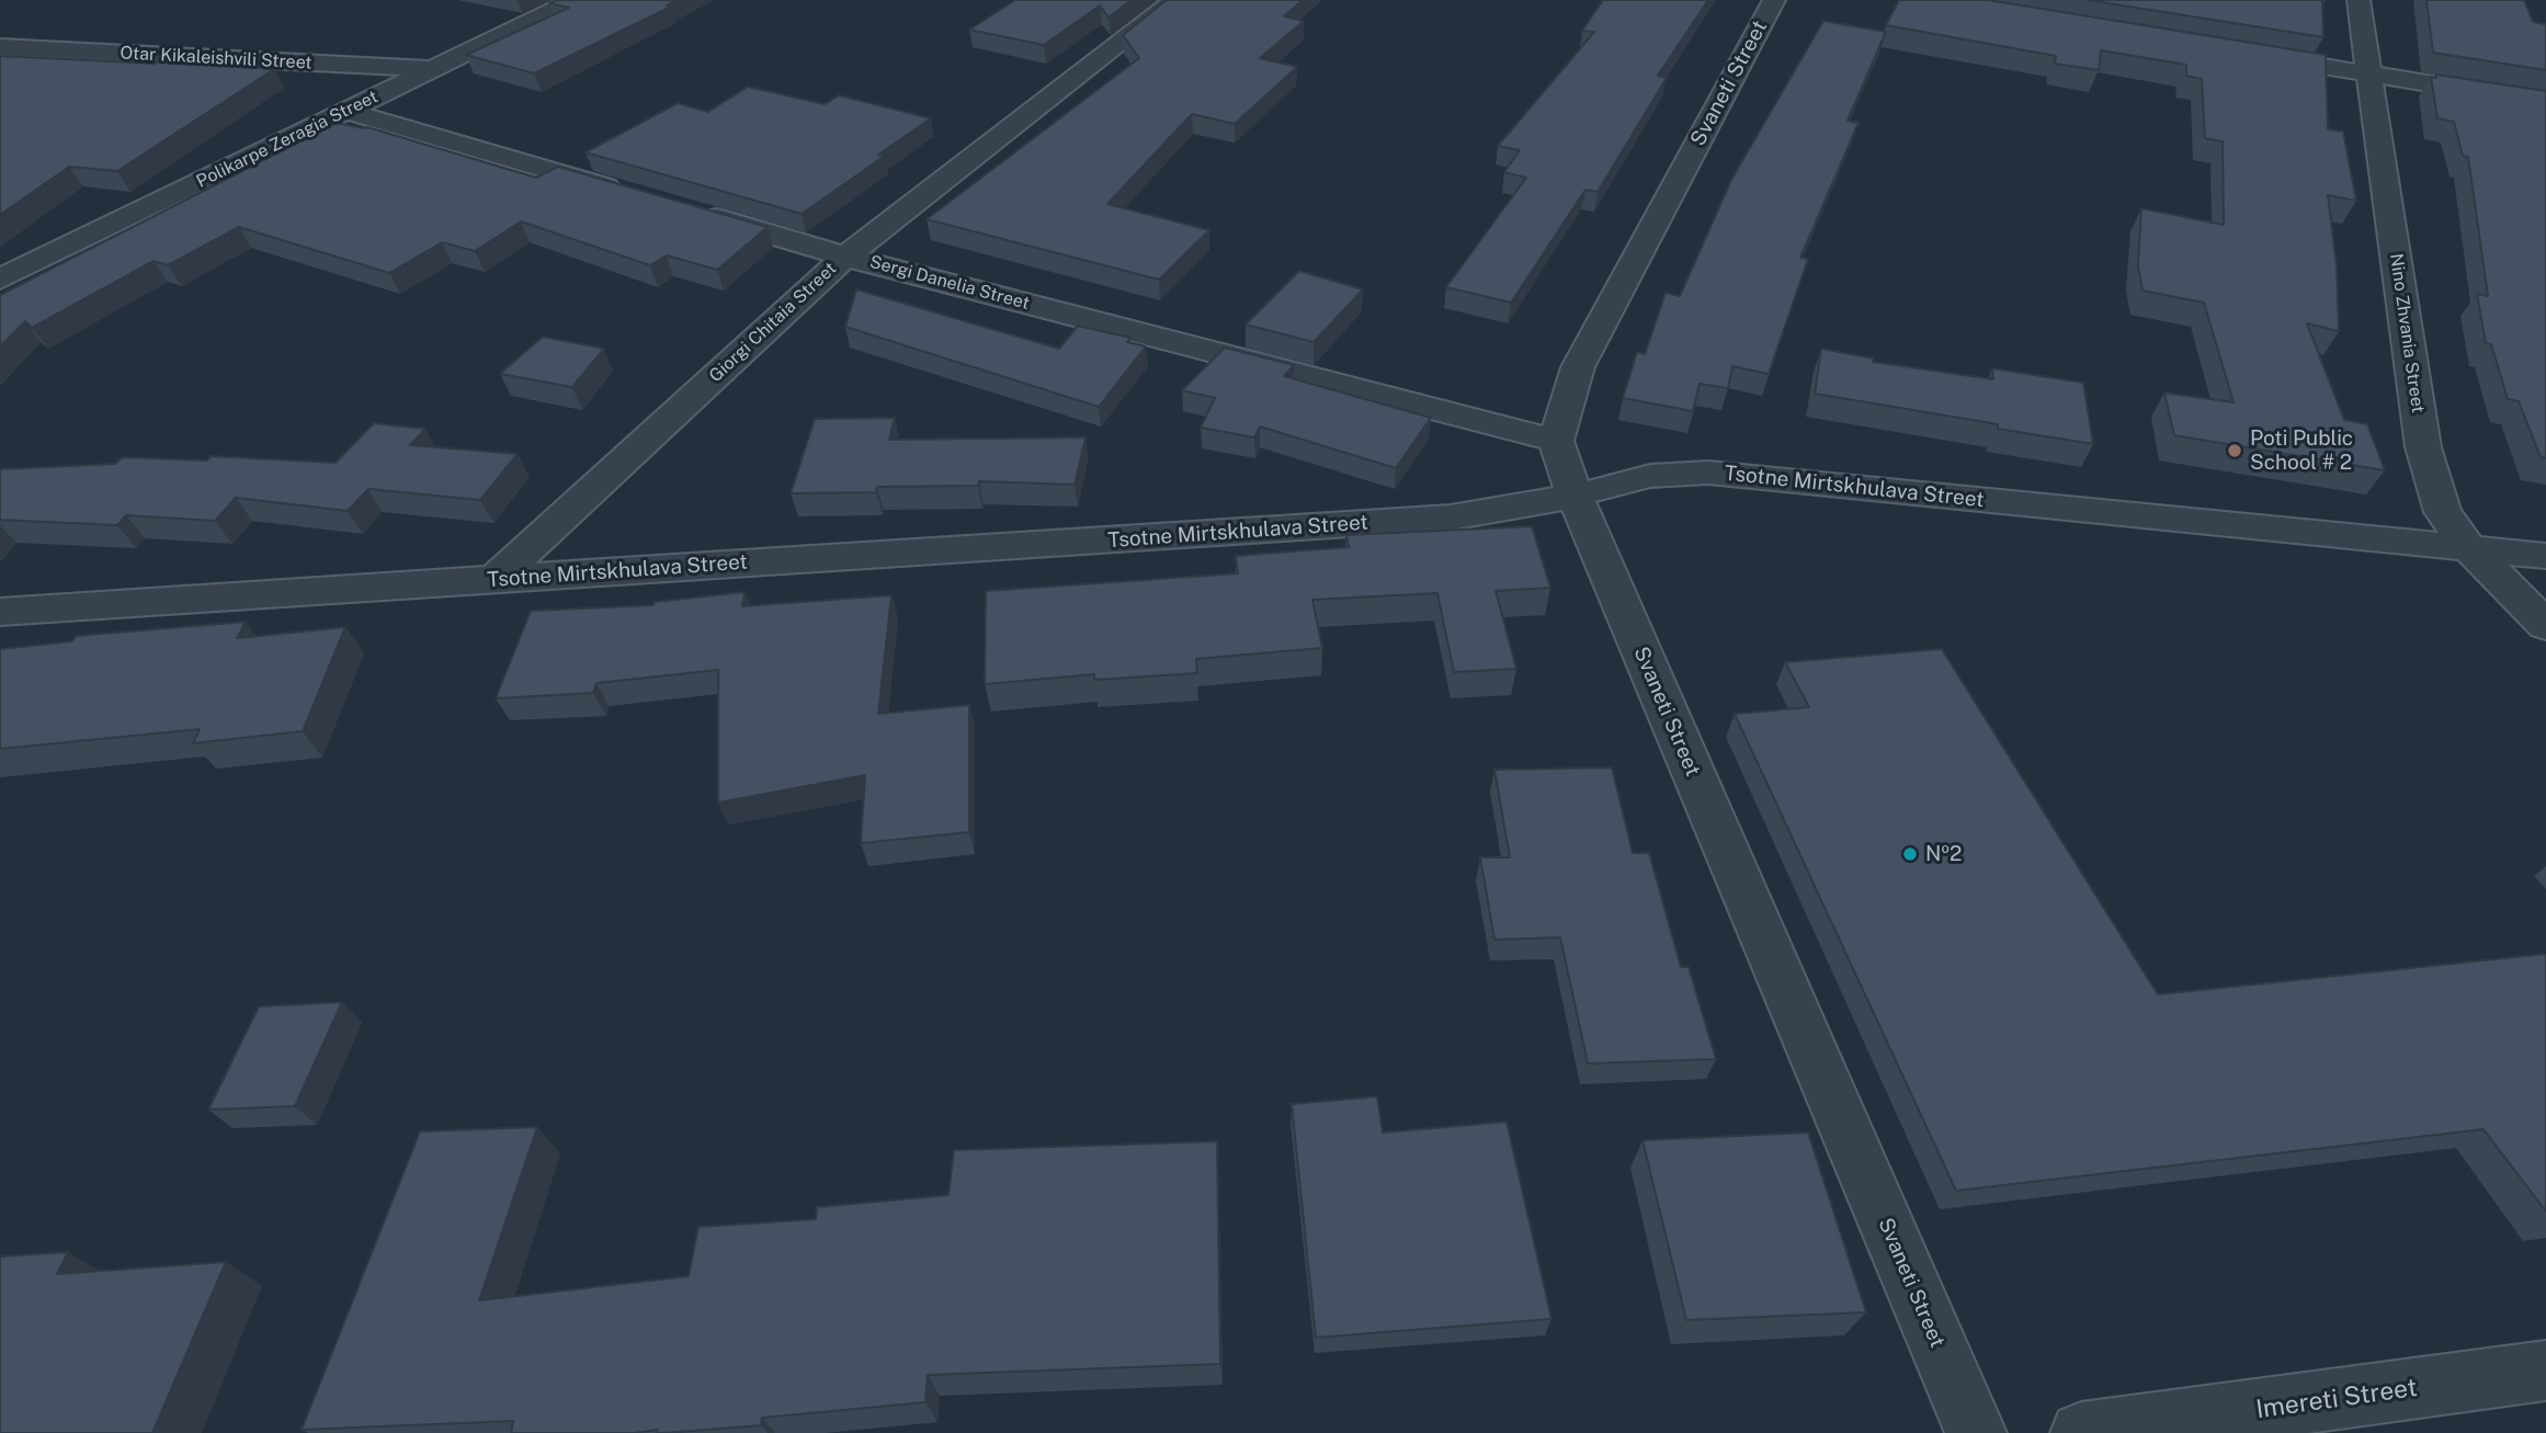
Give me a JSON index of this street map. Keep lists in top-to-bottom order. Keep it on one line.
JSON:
{"streets":{"street":["Otar Kikaleishvili Street","Svaneti Street","Polikarpe Zeragia Street","Sergi Danelia Street","Giorgi Chitaia Street","Nino Zhvania Street","Tsotne Mirtskhulava Street","Imereti Street"]},"crossings":[["Otar Kikaleishvili Street","Polikarpe Zeragia Street"],["Svaneti Street","Sergi Danelia Street"],["Svaneti Street","Tsotne Mirtskhulava Street"],["Sergi Danelia Street","Giorgi Chitaia Street"],["Giorgi Chitaia Street","Tsotne Mirtskhulava Street"],["Nino Zhvania Street","Tsotne Mirtskhulava Street"]],"places":["Poti Public School # 2","№2"]}
